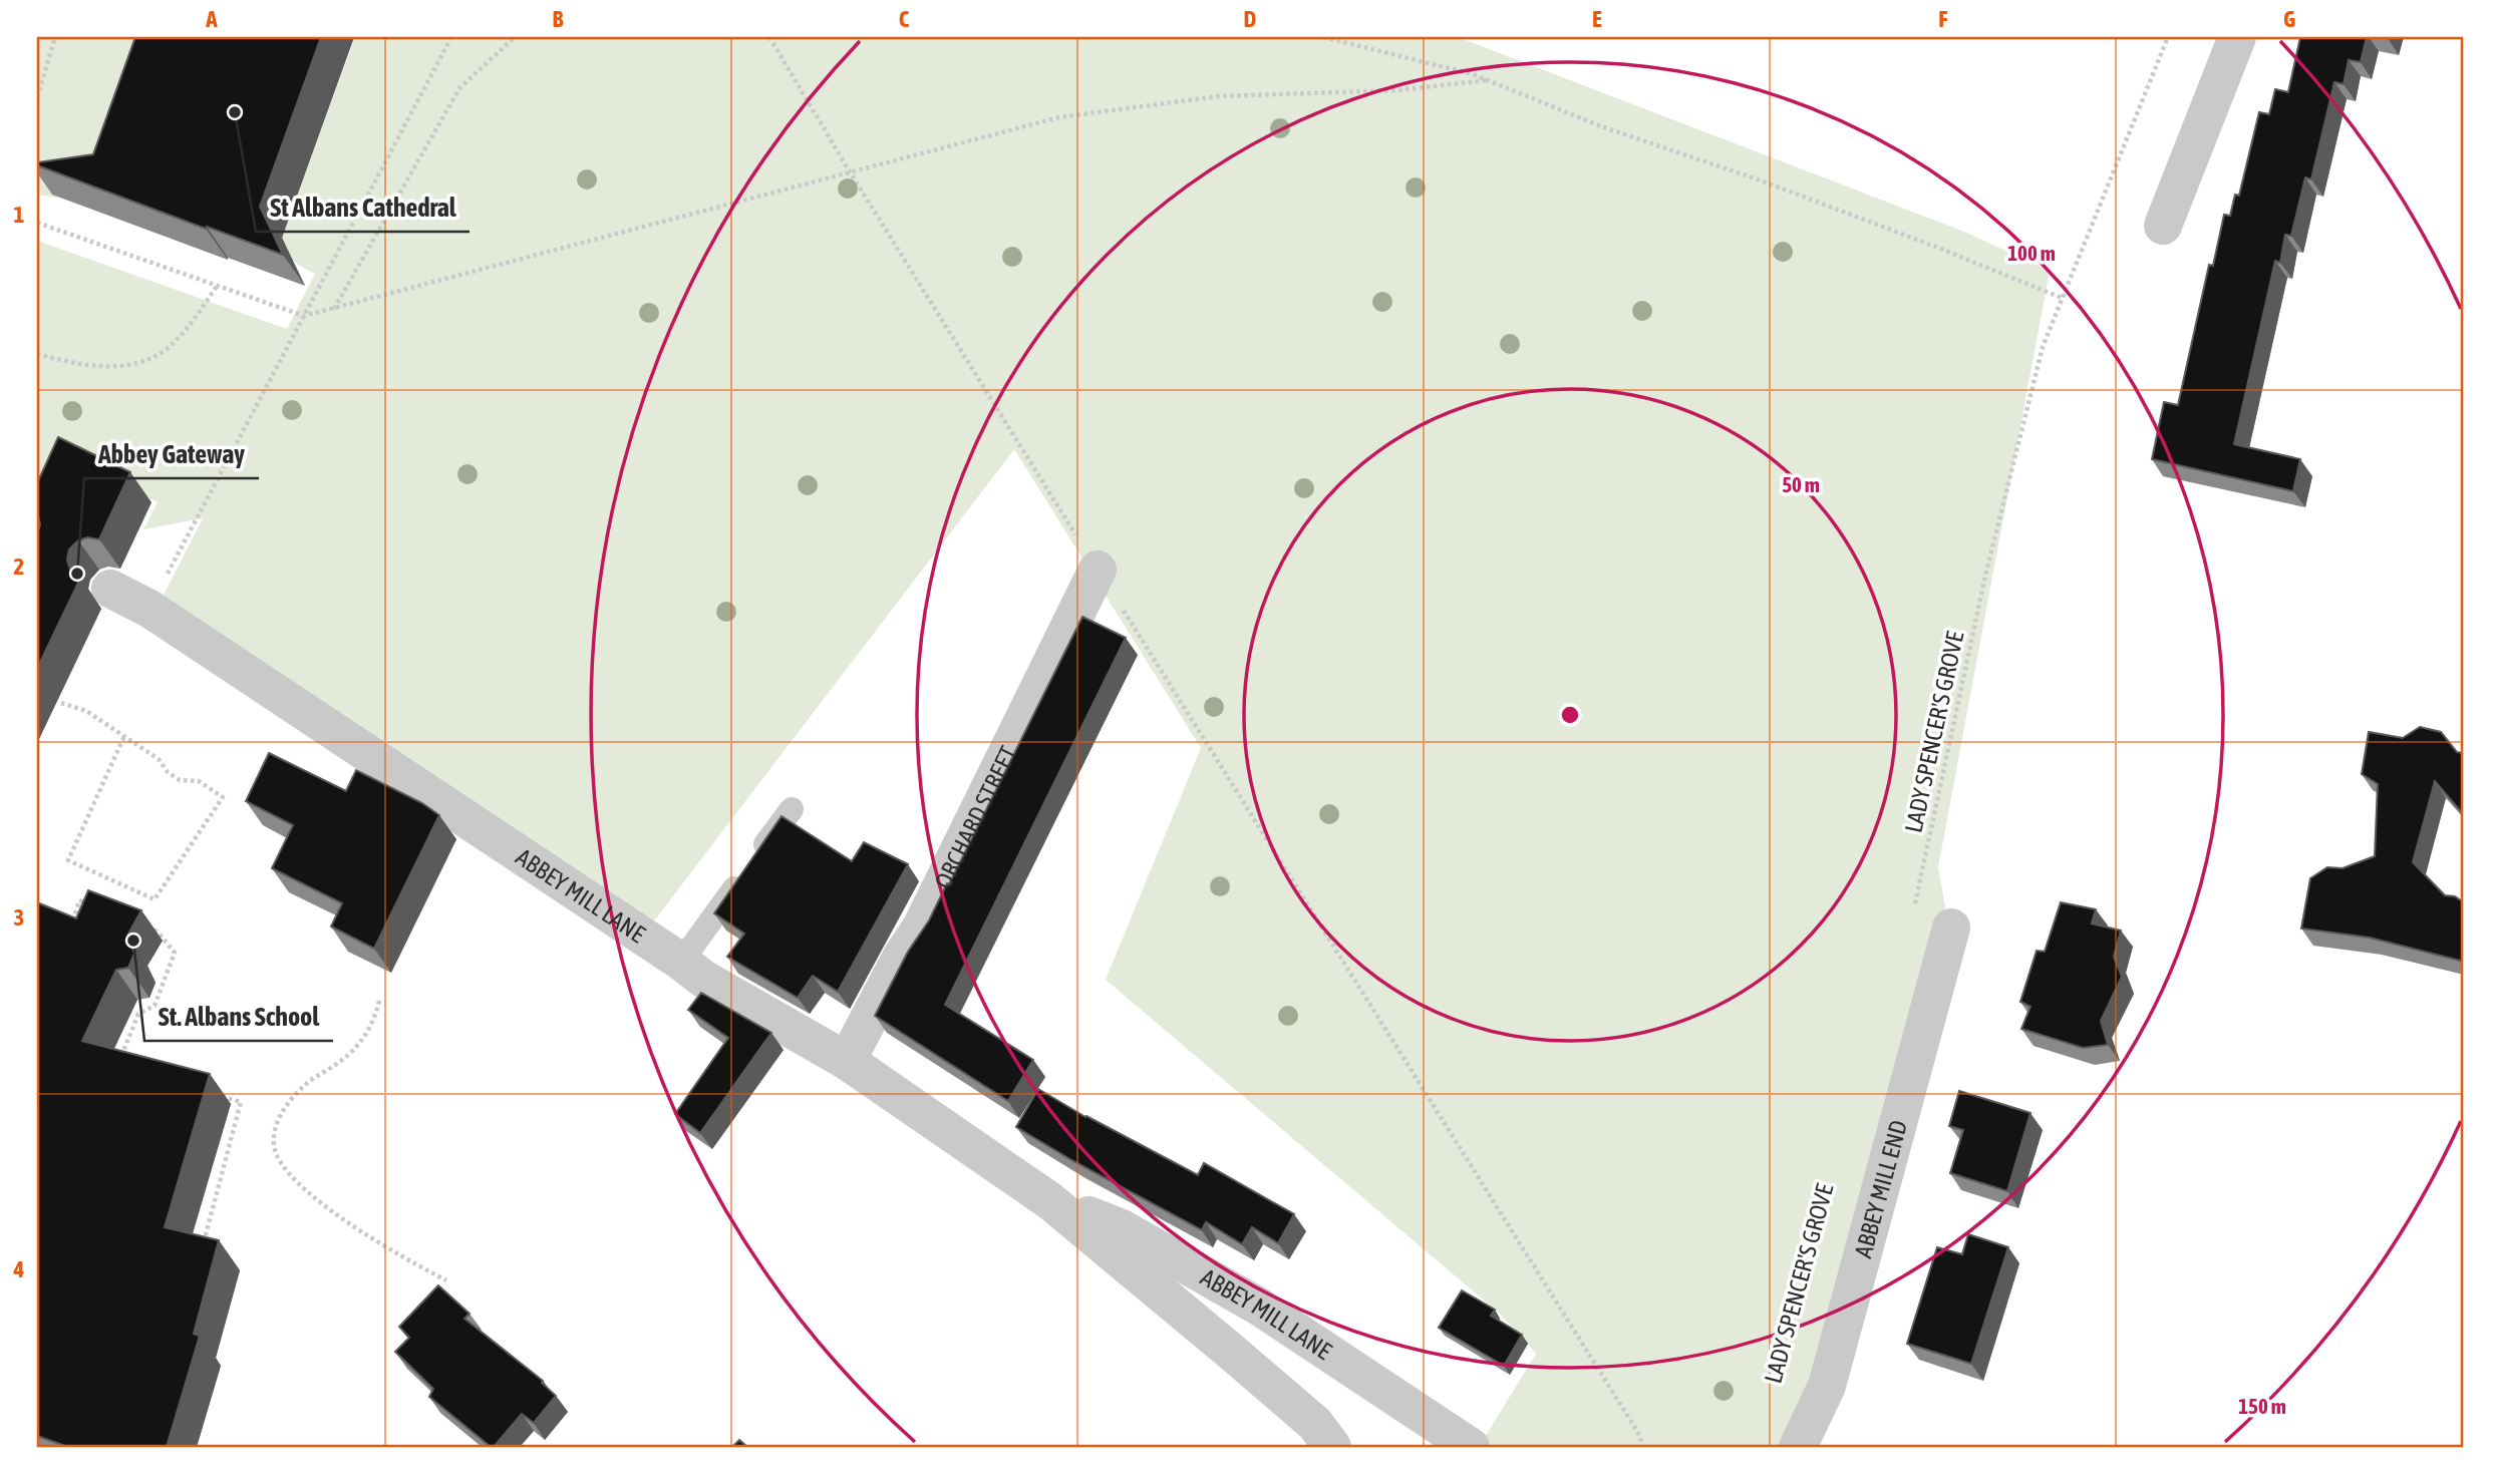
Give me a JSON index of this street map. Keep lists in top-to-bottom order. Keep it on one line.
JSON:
{"streets":{"street":["ORCHARD STREET","ABBEY MILL LANE","ABBEY MILL END"],"path":["LADY SPENCER'S GROVE"]},"crossings":[["ORCHARD STREET","ABBEY MILL LANE"]],"places":["St Albans Cathedral","Abbey Gateway","St. Albans School"],"grid":{"columns":["A","B","C","D","E","F","G"],"rows":["1","2","3","4"]},"rings":["100 m","50 m","150 m"]}
